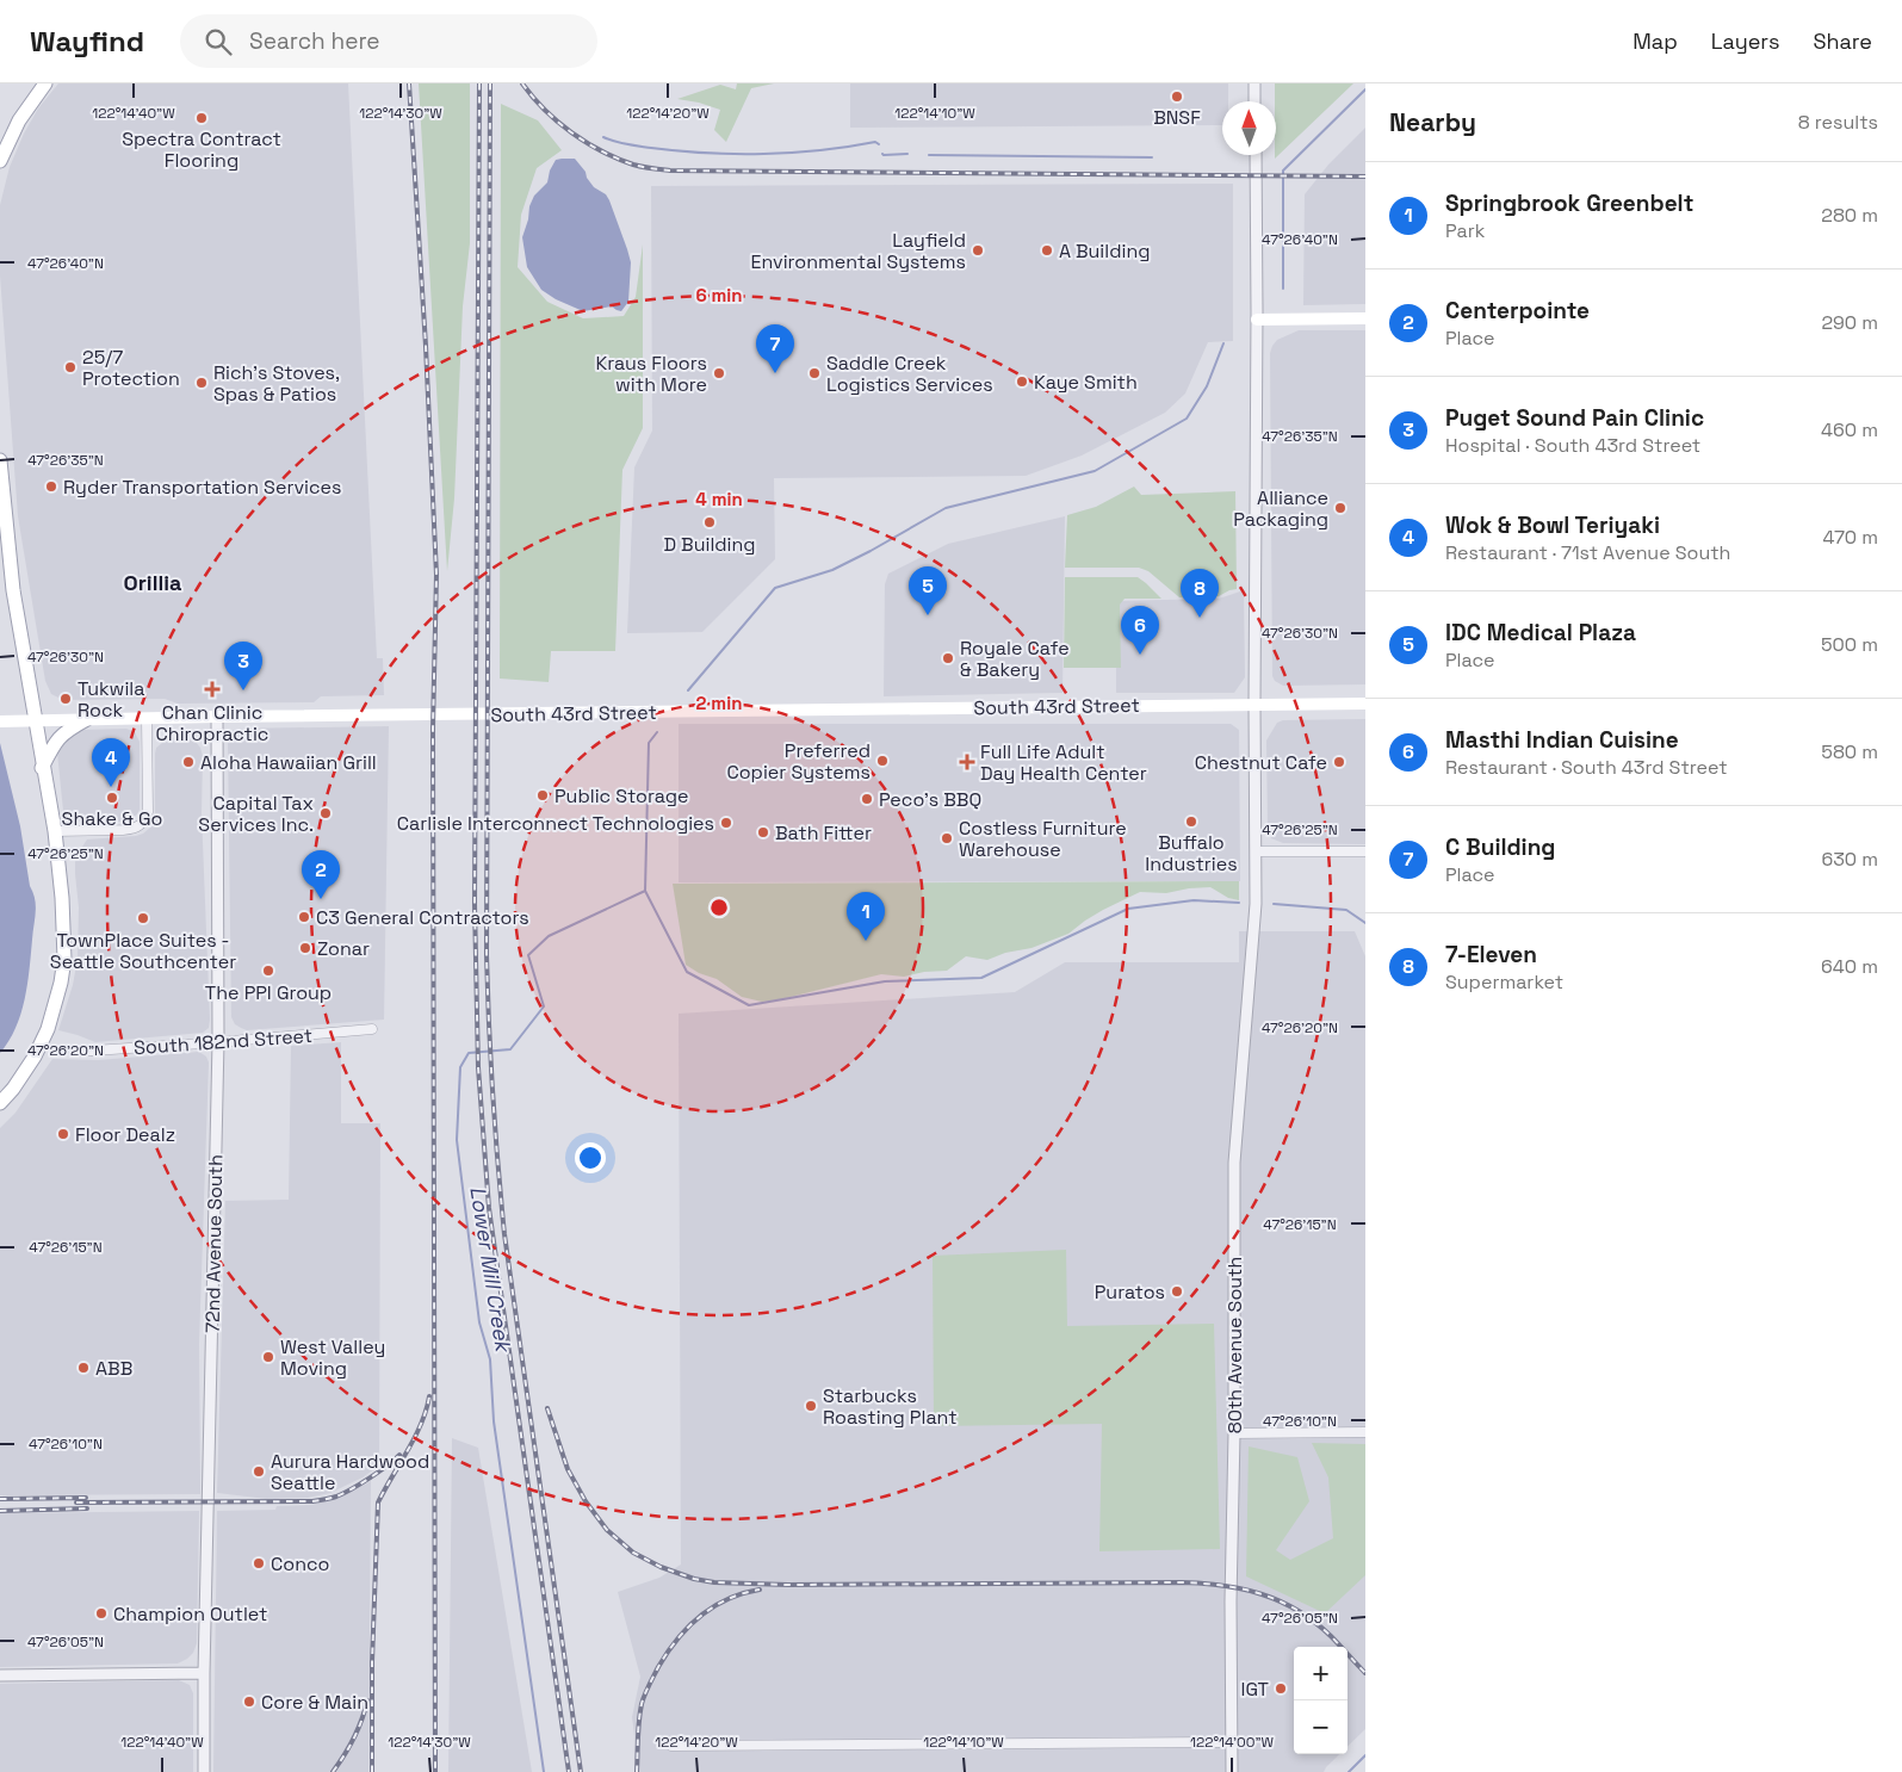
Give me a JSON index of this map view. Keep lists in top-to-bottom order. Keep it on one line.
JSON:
{"streets":{"main road":["South 43rd Street"],"street":["South 182nd Street","72nd Avenue South","80th Avenue South"]},"crossings":[["South 43rd Street","72nd Avenue South"],["South 43rd Street","80th Avenue South"],["South 182nd Street","72nd Avenue South"]],"districts":["Orillia"],"water":["Lower Mill Creek"],"places":{"other":["BNSF","Spectra Contract Flooring","Layfield Environmental Systems","A Building","25/7 Protection","Kraus Floors with More","Saddle Creek Logistics Services","Kaye Smith","Rich's Stoves, Spas & Patios","Ryder Transportation Services","Alliance Packaging","D Building","Royale Cafe & Bakery","Tukwila Rock","Preferred Copier Systems","Aloha Hawaiian Grill","Chestnut Cafe","Public Storage","Shake & Go","Peco's BBQ","Capital Tax Services Inc.","Buffalo Industries","Carlisle Interconnect Technologies","Bath Fitter","Costless Furniture Warehouse","C3 General Contractors","TownPlace Suites - Seattle Southcenter","Zonar","The PPI Group","Floor Dealz","Puratos","West Valley Moving","ABB","Starbucks Roasting Plant","Aurura Hardwood Seattle","Conco","Champion Outlet","IGT","Core & Main"],"health":["Chan Clinic Chiropractic","Full Life Adult Day Health Center"]},"north":"top","page":{"header":"Wayfind","search":"Search here","nav":["Map","Layers","Share"],"heading":["Nearby","8 results"],"list":[{"mark":"1","name":"Springbrook Greenbelt","note":"Park","value":"280 m"},{"mark":"2","name":"Centerpointe","note":"Place","value":"290 m"},{"mark":"3","name":"Puget Sound Pain Clinic","note":"Hospital · South 43rd Street","value":"460 m"},{"mark":"4","name":"Wok & Bowl Teriyaki","note":"Restaurant · 71st Avenue South","value":"470 m"},{"mark":"5","name":"IDC Medical Plaza","note":"Place","value":"500 m"},{"mark":"6","name":"Masthi Indian Cuisine","note":"Restaurant · South 43rd Street","value":"580 m"},{"mark":"7","name":"C Building","note":"Place","value":"630 m"},{"mark":"8","name":"7-Eleven","note":"Supermarket","value":"640 m"}],"pins":["7","5","8","6","3","4","2","1"],"map_buttons":["+","−"]},"coordinates":["122°14'40\"W","122°14'30\"W","122°14'20\"W","122°14'10\"W","47°26'40\"N","47°26'35\"N","47°26'30\"N","47°26'25\"N","47°26'20\"N","47°26'15\"N","47°26'10\"N","47°26'05\"N","122°14'00\"W"],"rings":["6 min","4 min","2 min"]}
